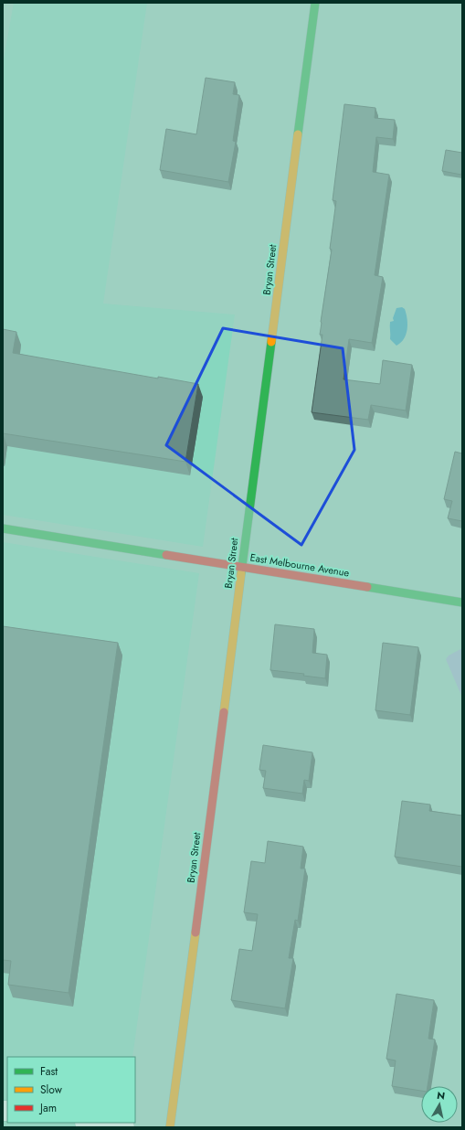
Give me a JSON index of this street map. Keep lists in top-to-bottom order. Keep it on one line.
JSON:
{"streets":{"street":["Bryan Street","East Melbourne Avenue"]},"crossings":[["Bryan Street","East Melbourne Avenue"]],"legend":["Fast","Slow","Jam"],"north":"top"}
